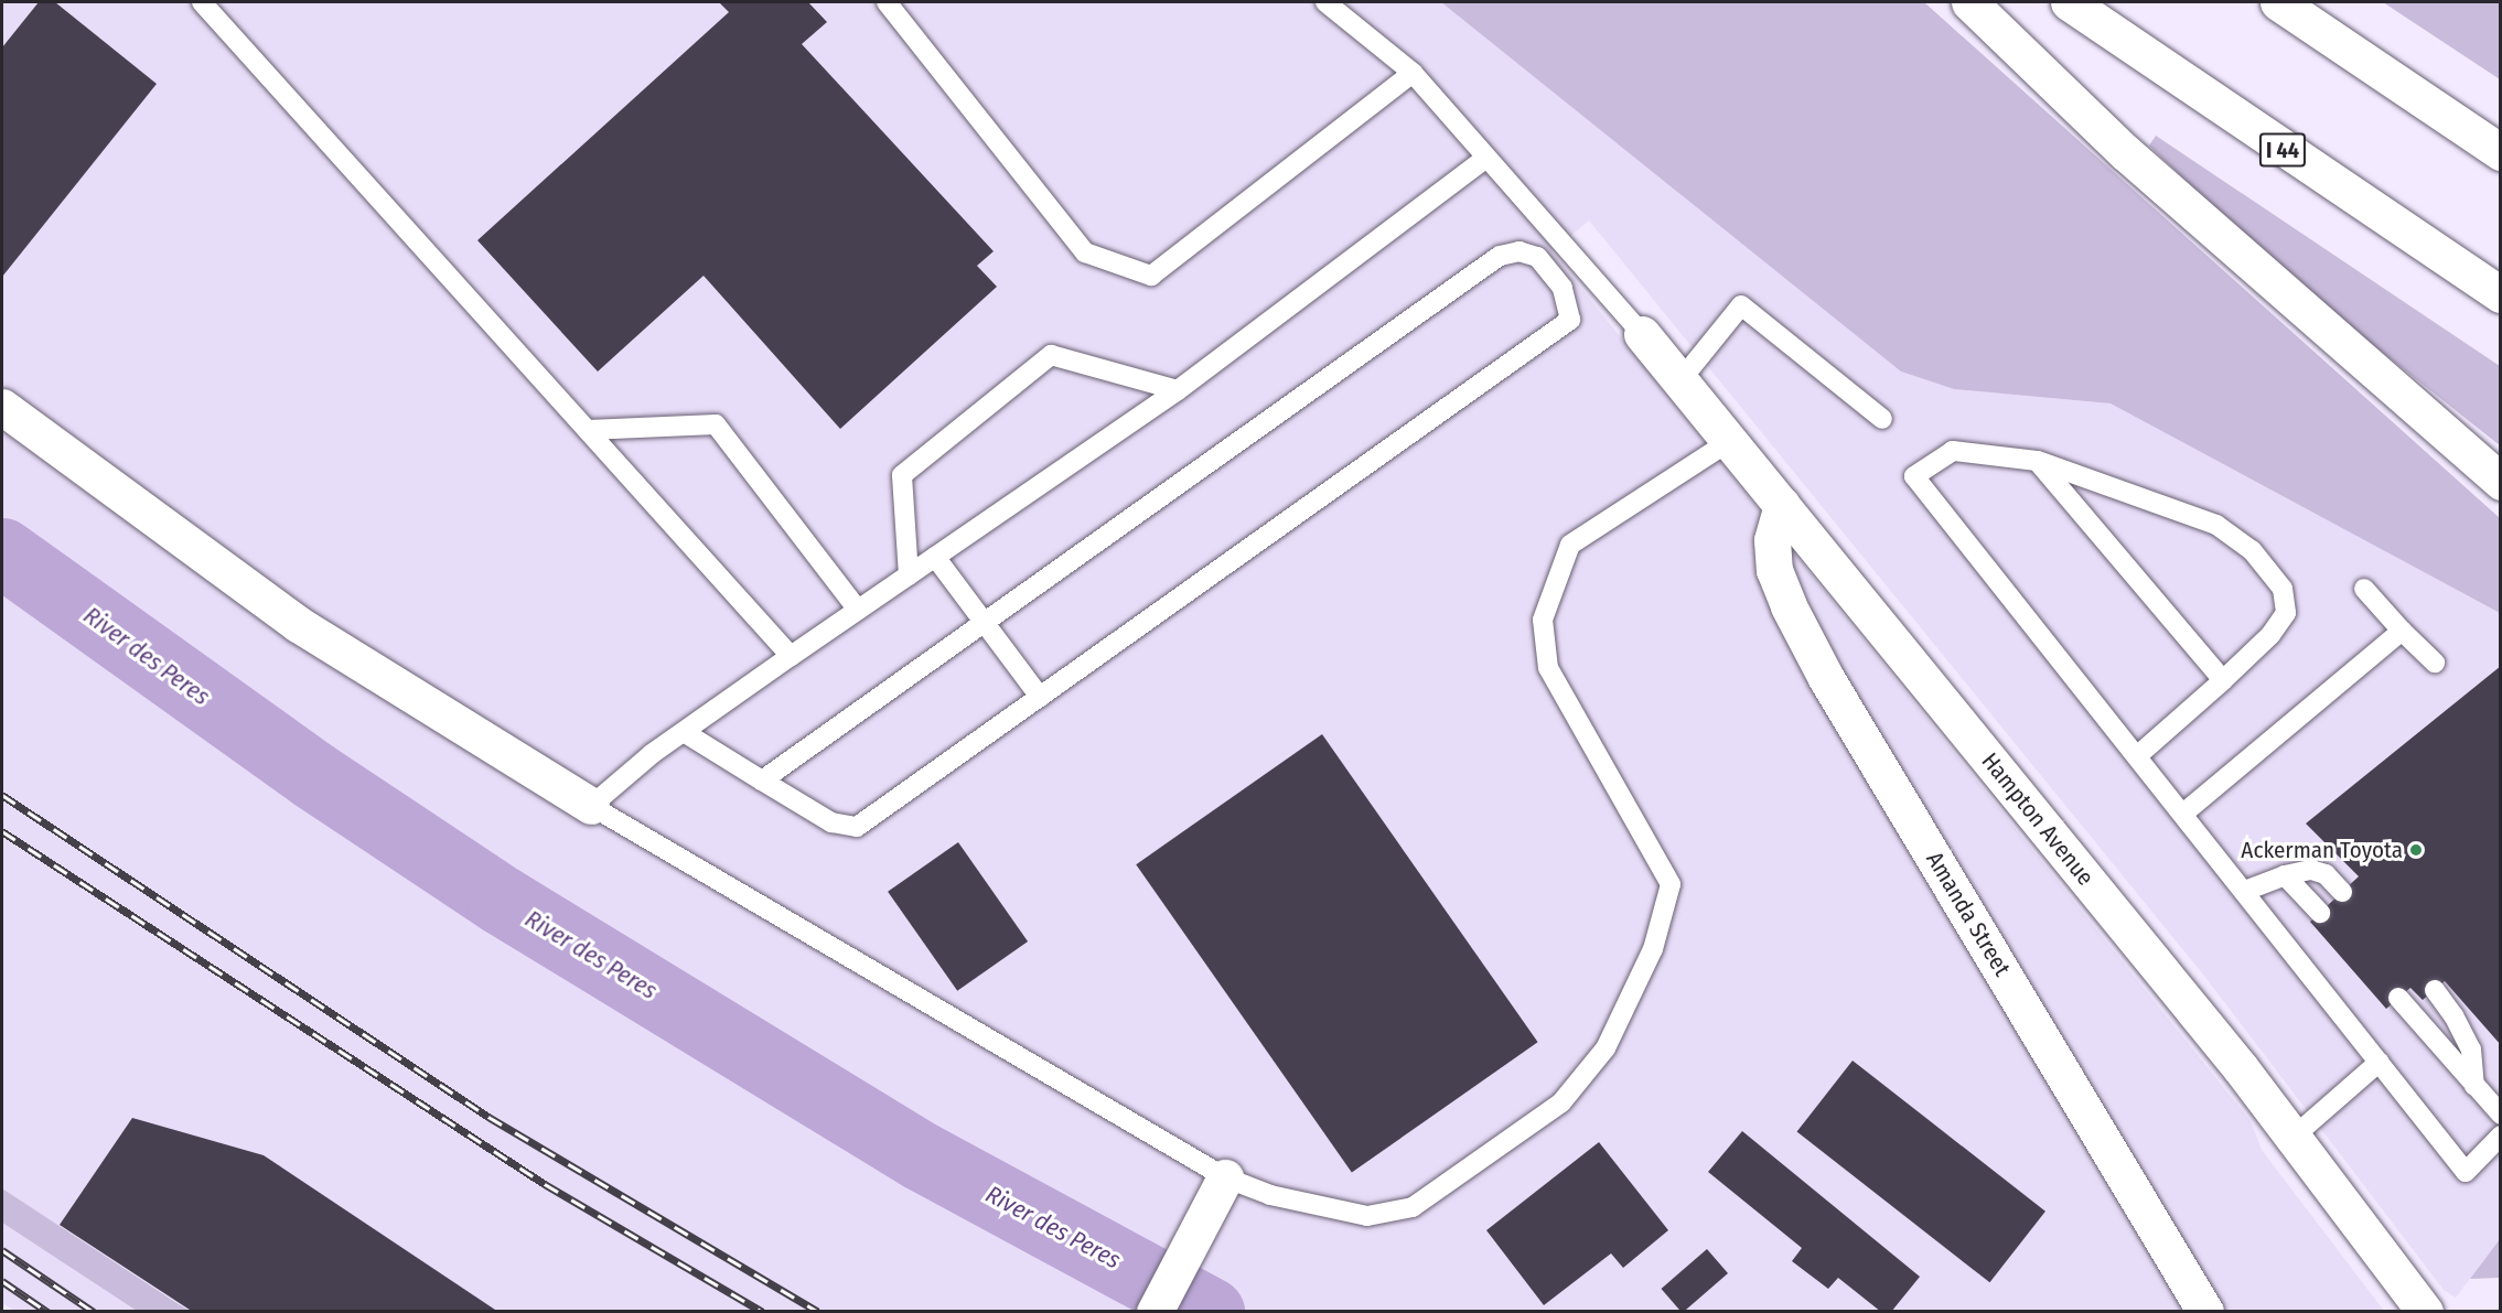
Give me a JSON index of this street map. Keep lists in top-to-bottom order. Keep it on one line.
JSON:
{"streets":{"main road":["I 44","Hampton Avenue","Amanda Street"]},"crossings":[["Hampton Avenue","Amanda Street"]],"water":["River des Peres"],"places":["Ackerman Toyota"]}
